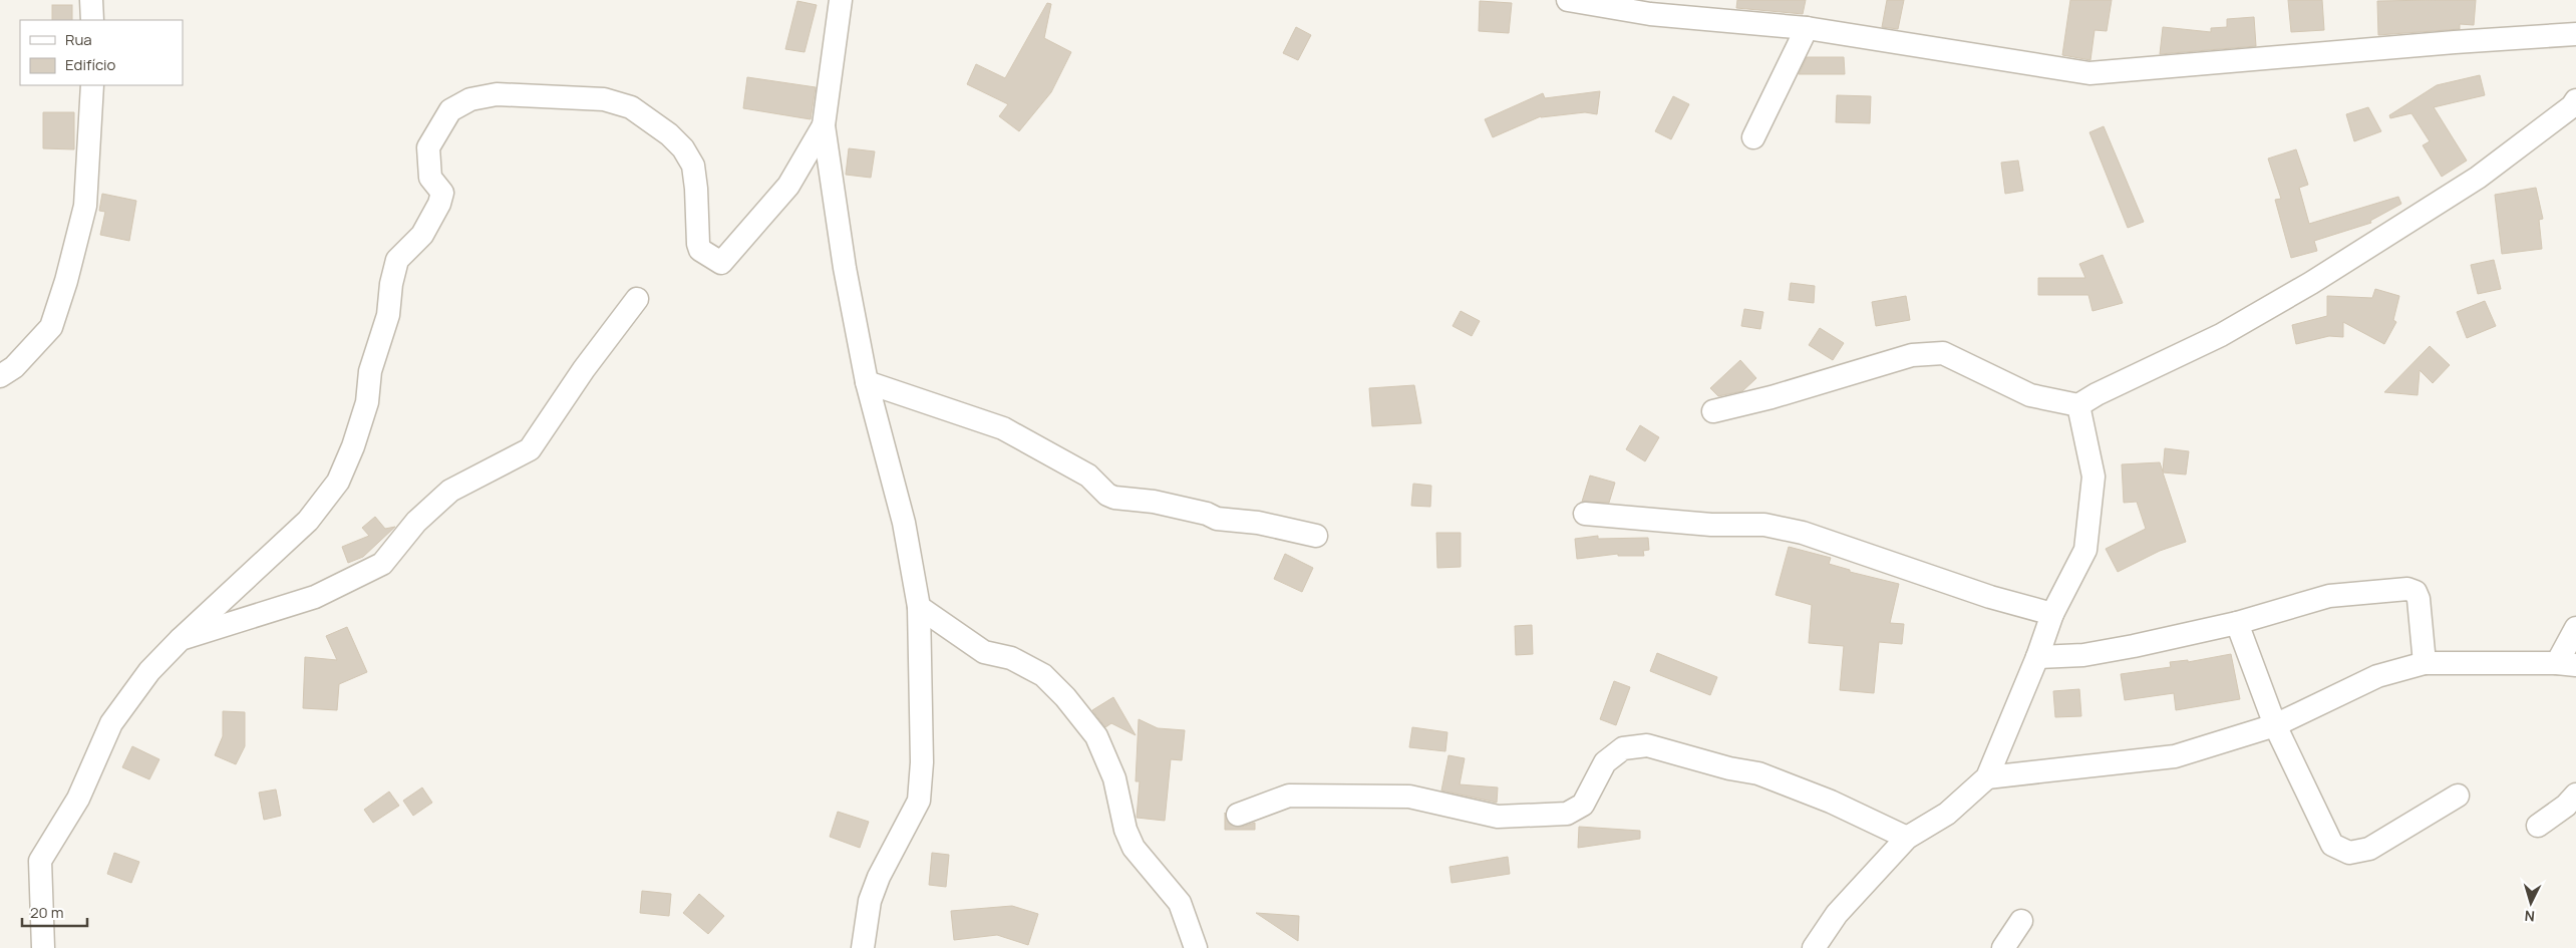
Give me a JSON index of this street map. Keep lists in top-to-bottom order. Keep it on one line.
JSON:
{"legend":["Rua","Edifício"],"scale_bar":"20 m","north":"bottom"}
